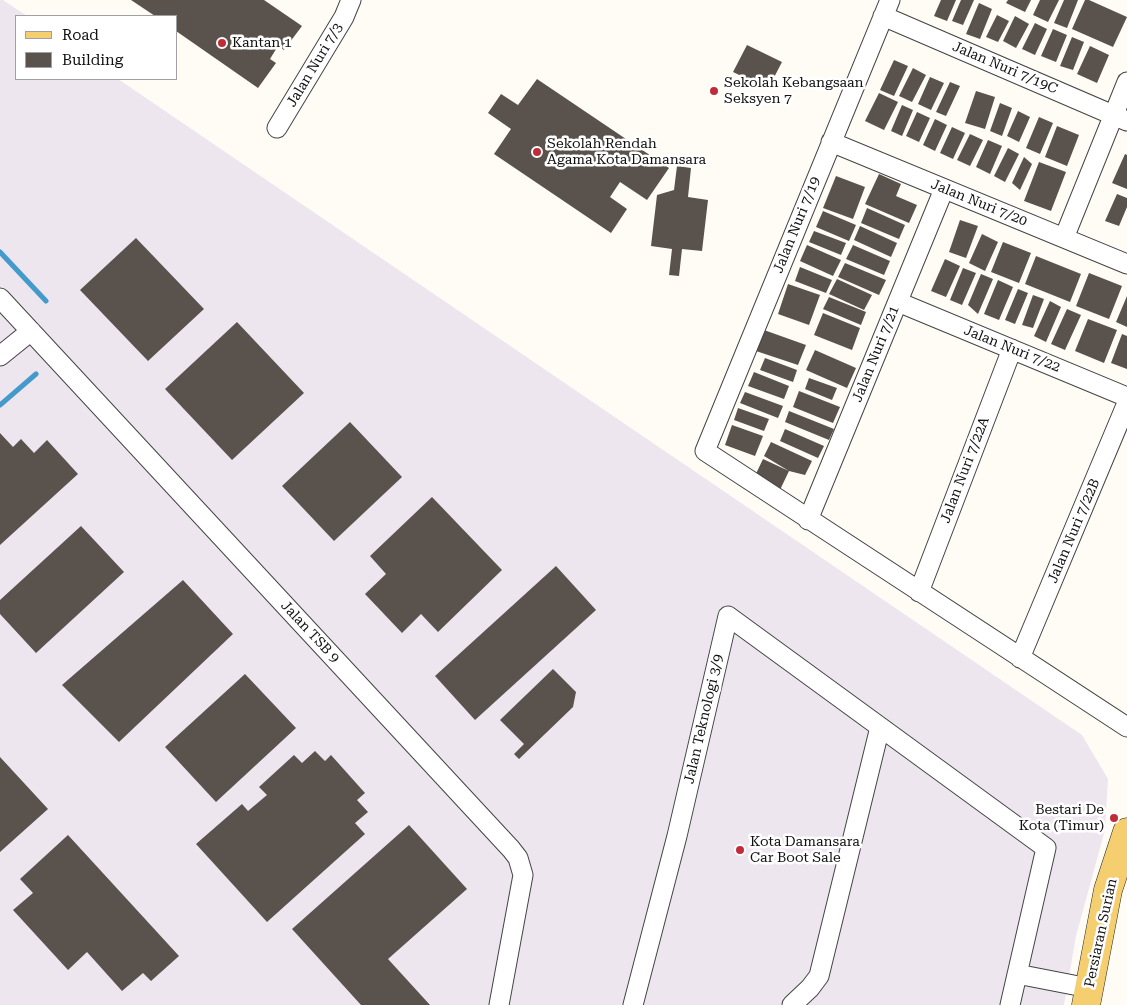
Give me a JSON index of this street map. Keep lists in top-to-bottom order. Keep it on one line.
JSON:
{"streets":{"main road":["Persiaran Surian"],"street":["Jalan Nuri 7/3","Jalan Nuri 7/19C","Jalan Nuri 7/20","Jalan Nuri 7/19","Jalan Nuri 7/22","Jalan Nuri 7/21","Jalan Nuri 7/22A","Jalan Nuri 7/22B","Jalan TSB 9","Jalan Teknologi 3/9"]},"crossings":[["Jalan Nuri 7/19C","Jalan Nuri 7/19"],["Jalan Nuri 7/20","Jalan Nuri 7/19"],["Jalan Nuri 7/20","Jalan Nuri 7/21"],["Jalan Nuri 7/19","Jalan Nuri 7/21"],["Jalan Nuri 7/22","Jalan Nuri 7/21"],["Jalan Nuri 7/22","Jalan Nuri 7/22A"]],"places":["Kantan 1","Sekolah Kebangsaan Seksyen 7","Sekolah Rendah Agama Kota Damansara","Bestari De Kota (Timur)","Kota Damansara Car Boot Sale"],"legend":["Road","Building"]}
